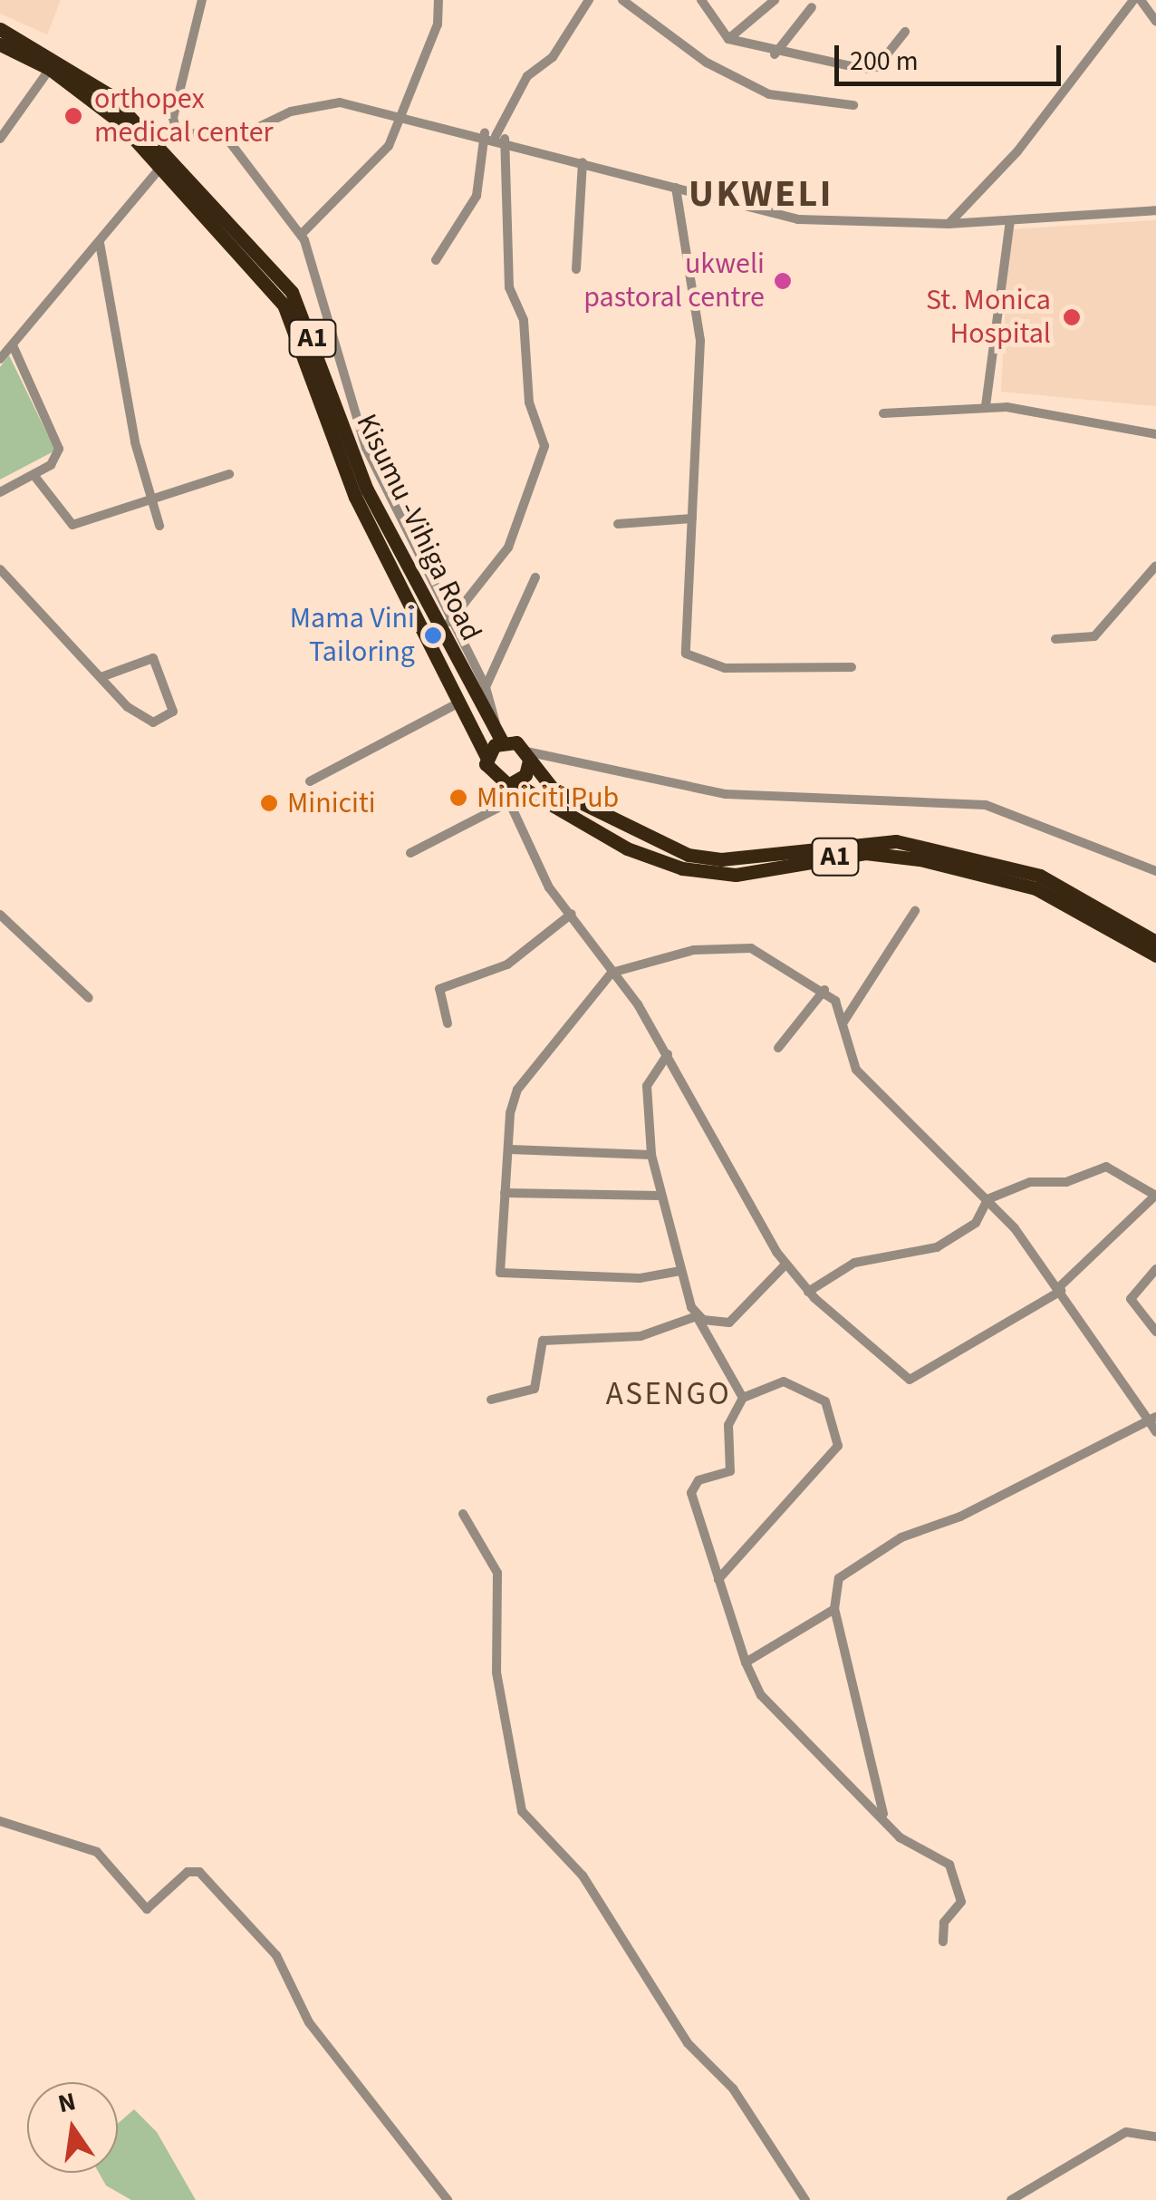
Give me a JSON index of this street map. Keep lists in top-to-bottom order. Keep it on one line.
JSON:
{"streets":{"highway":["A1","Kisumu -Vihiga Road"]},"crossings":[["A1","Kisumu -Vihiga Road"]],"districts":["UKWELI","ASENGO"],"places":["orthopex medical center","ukweli pastoral centre","St. Monica Hospital","Mama Vini Tailoring","Miniciti Pub","Miniciti"],"scale_bar":"200 m","north":"top"}
